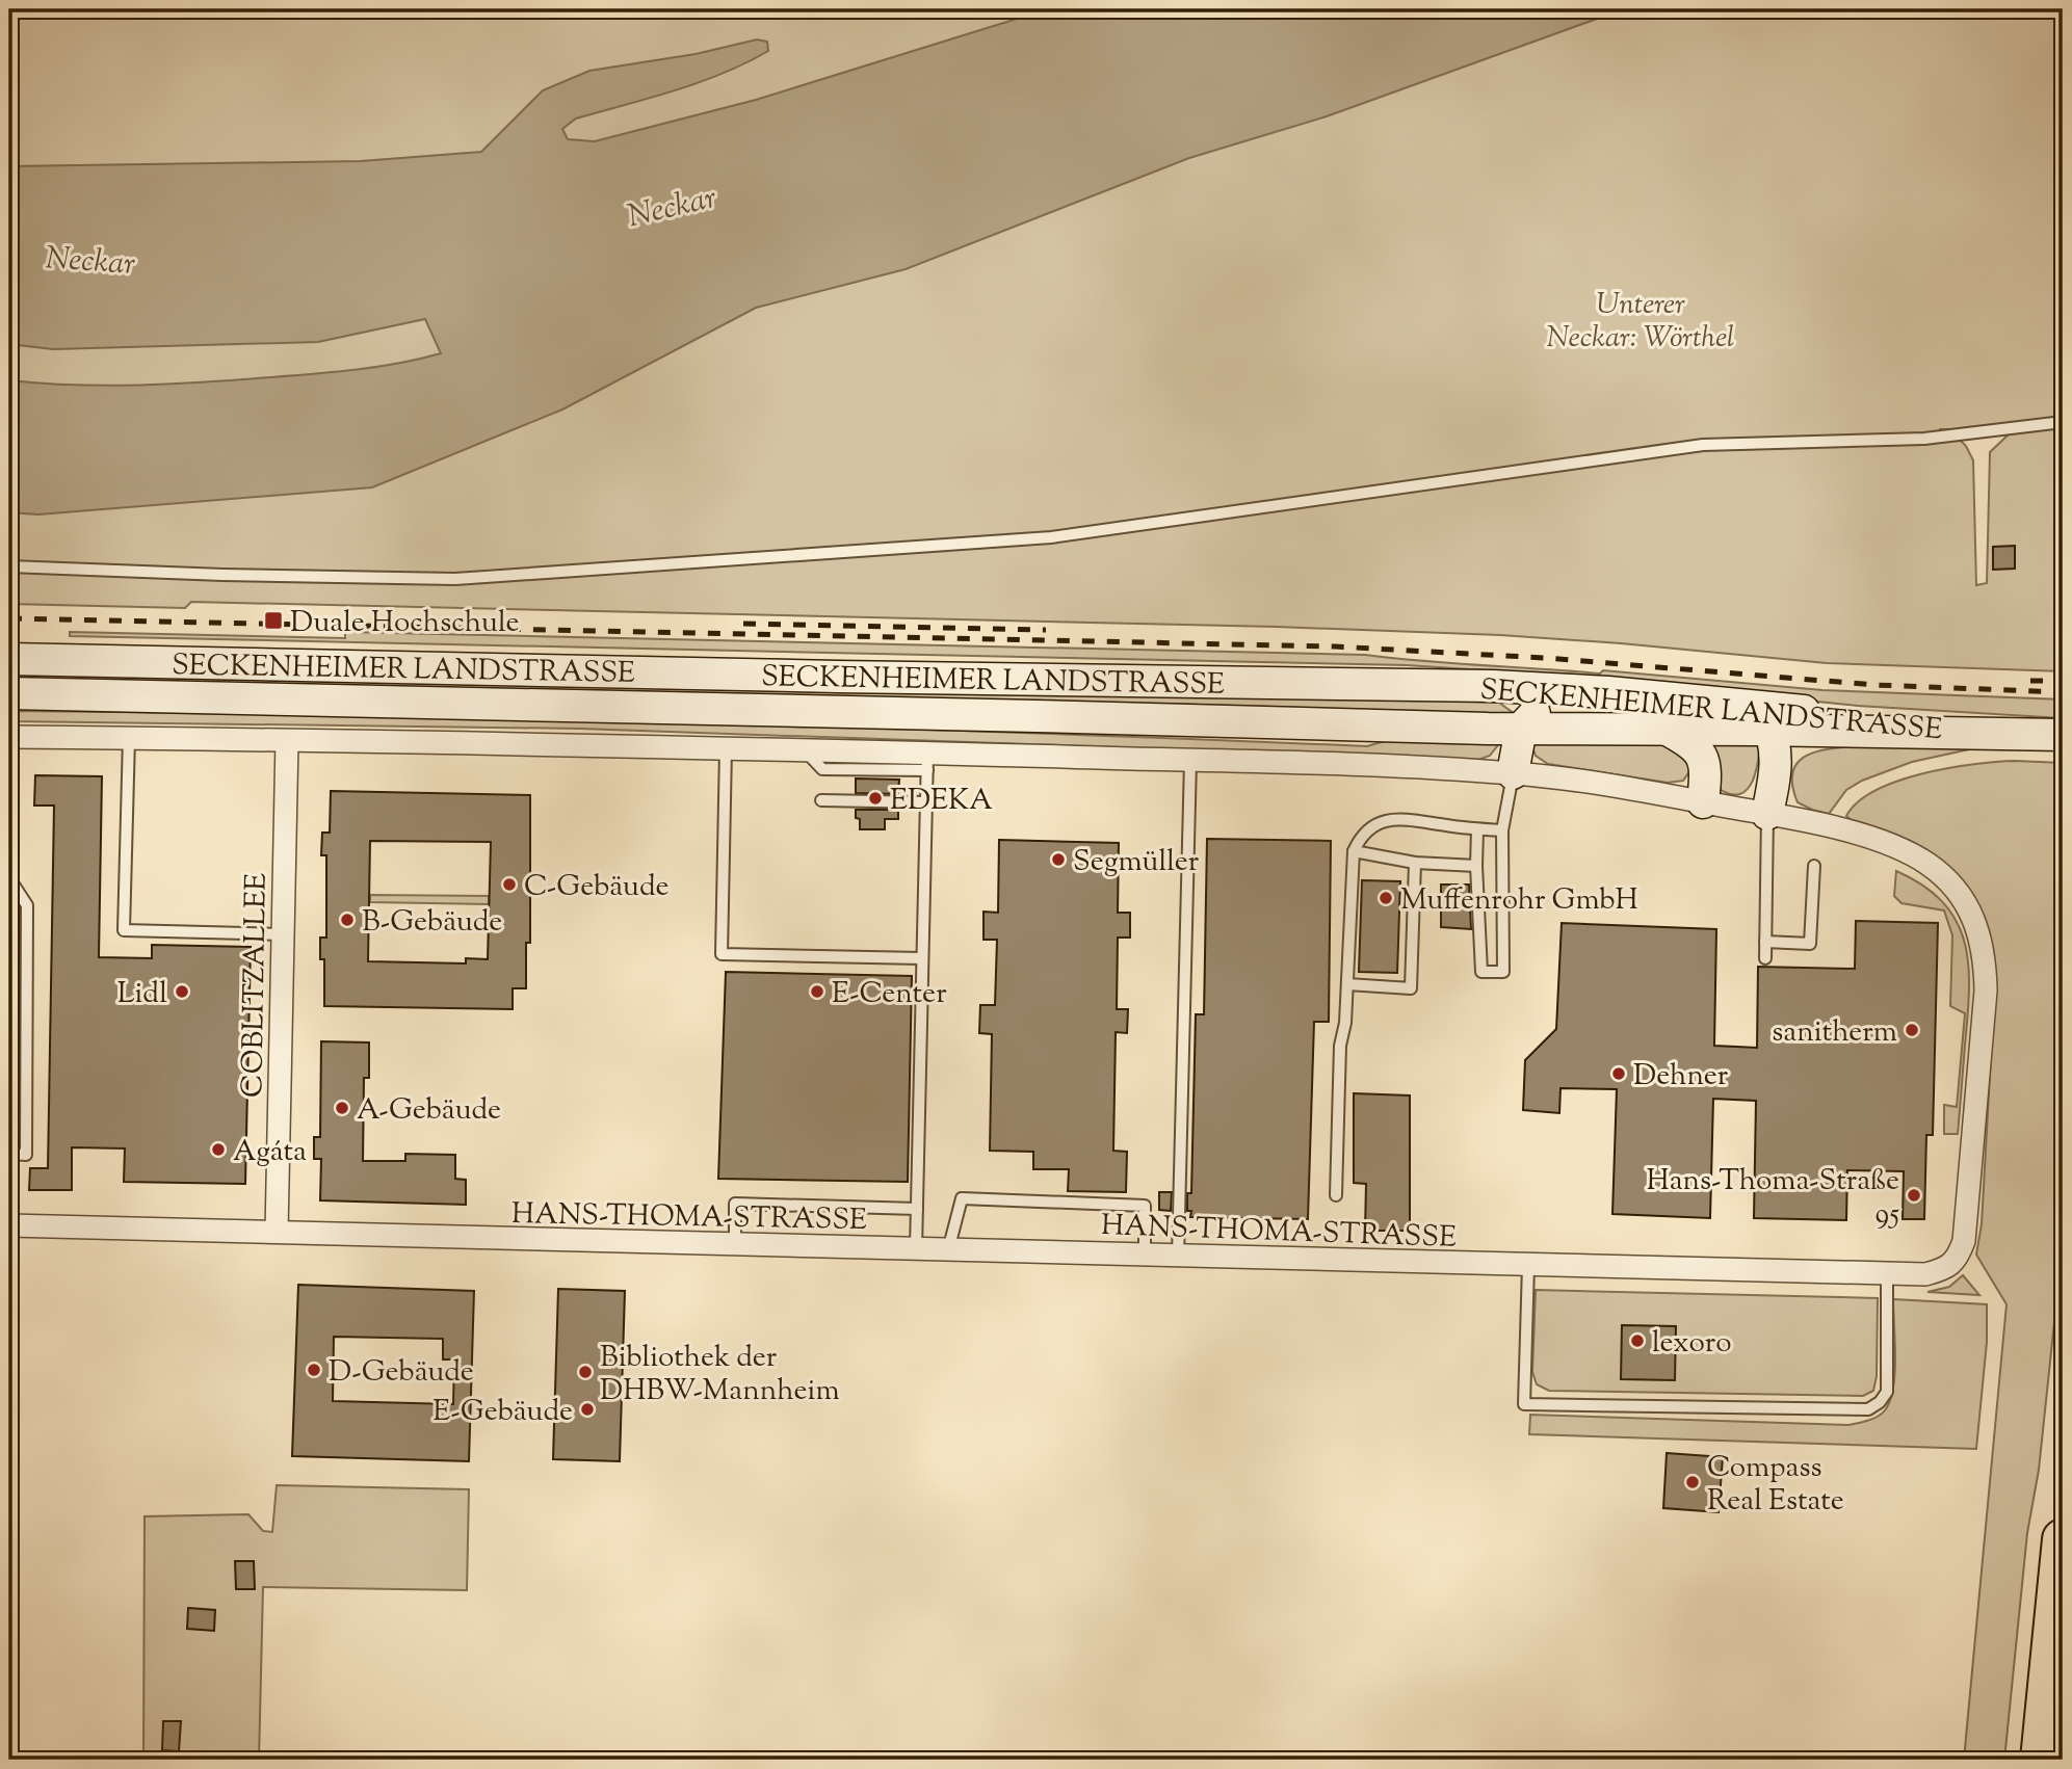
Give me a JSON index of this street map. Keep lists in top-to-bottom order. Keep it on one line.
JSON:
{"streets":{"main road":["SECKENHEIMER LANDSTRASSE"],"street":["COBLITZALLEE","HANS-THOMA-STRASSE"]},"crossings":[["COBLITZALLEE","HANS-THOMA-STRASSE"]],"water":["Neckar"],"parks":["Unterer Neckar: Wörthel"],"places":{"transit":["Duale Hochschule"],"other":["EDEKA","Segmüller","C-Gebäude","Muffenrohr GmbH","B-Gebäude","Lidl","E-Center","sanitherm","Dehner","A-Gebäude","Agáta","Hans-Thoma-Straße 95","lexoro","D-Gebäude","Bibliothek der DHBW-Mannheim","E-Gebäude","Compass Real Estate"]}}
